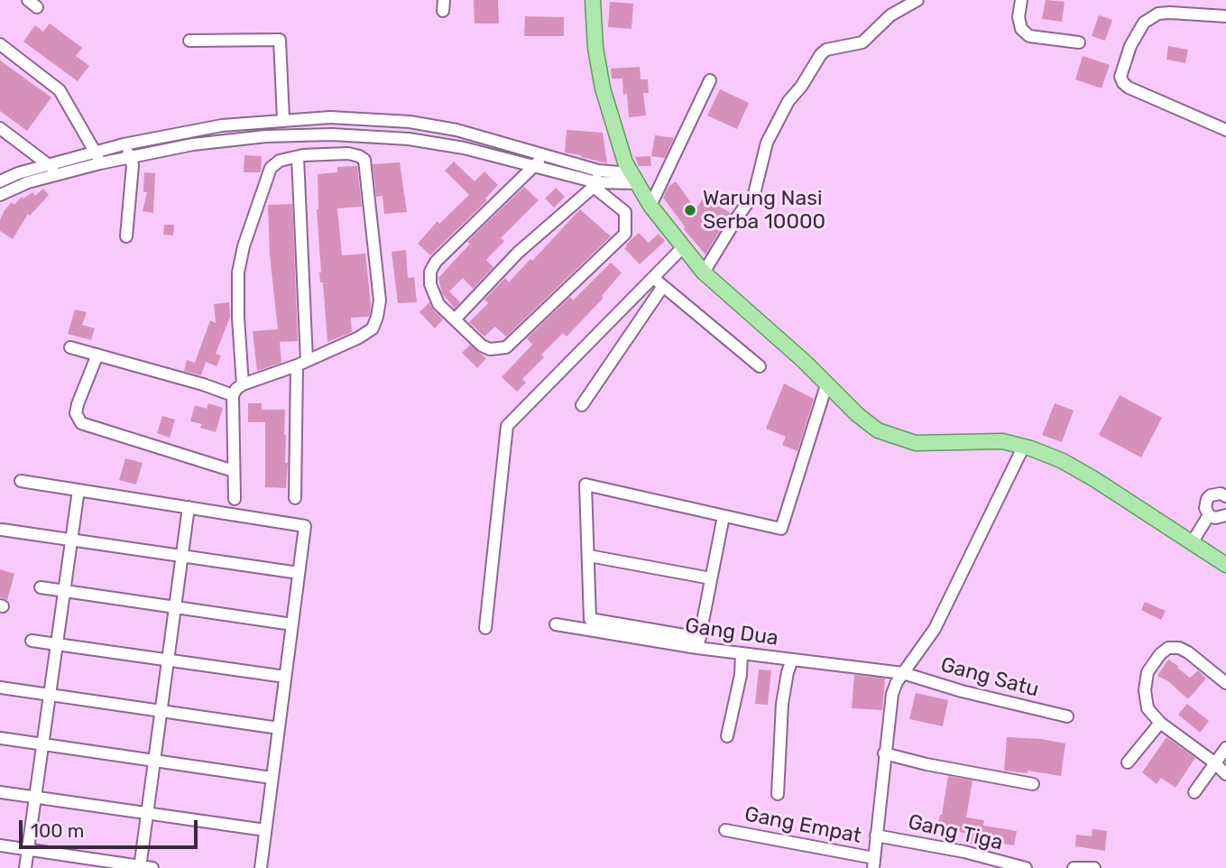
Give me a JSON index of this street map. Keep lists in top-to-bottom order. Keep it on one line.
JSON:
{"streets":{"street":["Gang Dua","Gang Satu","Gang Empat","Gang Tiga"]},"crossings":[["Gang Dua","Gang Satu"]],"places":["Warung Nasi Serba 10000"],"scale_bar":"100 m"}
